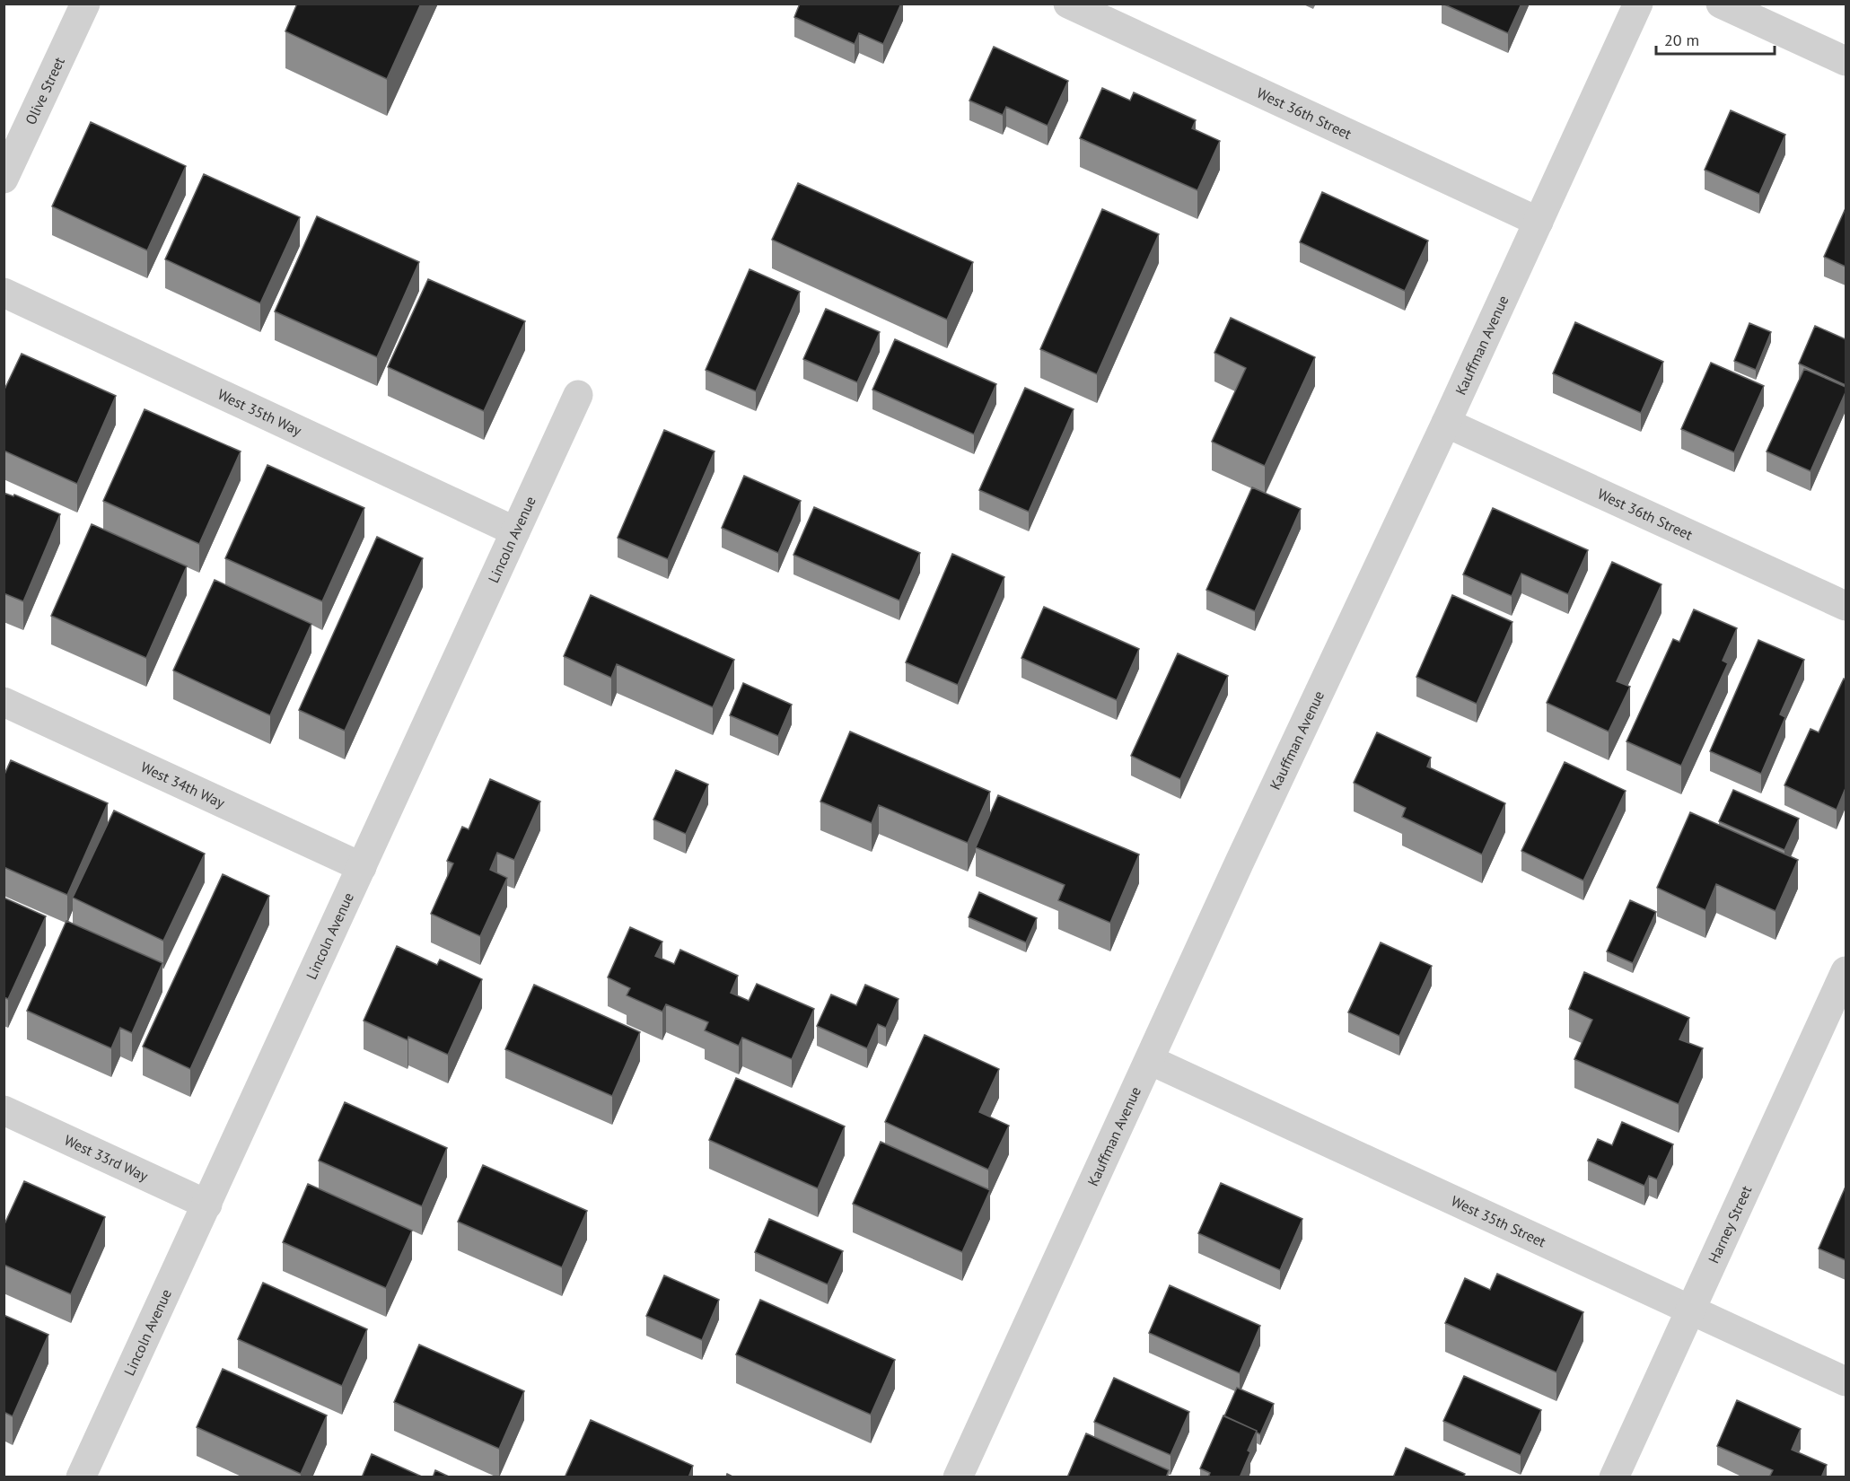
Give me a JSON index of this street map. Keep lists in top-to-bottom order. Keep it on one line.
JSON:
{"streets":{"street":["Olive Street","West 36th Street","Kauffman Avenue","West 35th Way","Lincoln Avenue","West 34th Way","West 33rd Way","West 35th Street","Harney Street"]},"crossings":[["West 36th Street","Kauffman Avenue"],["Kauffman Avenue","West 35th Street"],["West 35th Way","Lincoln Avenue"],["Lincoln Avenue","West 34th Way"],["Lincoln Avenue","West 33rd Way"],["West 35th Street","Harney Street"]],"scale_bar":"20 m"}
